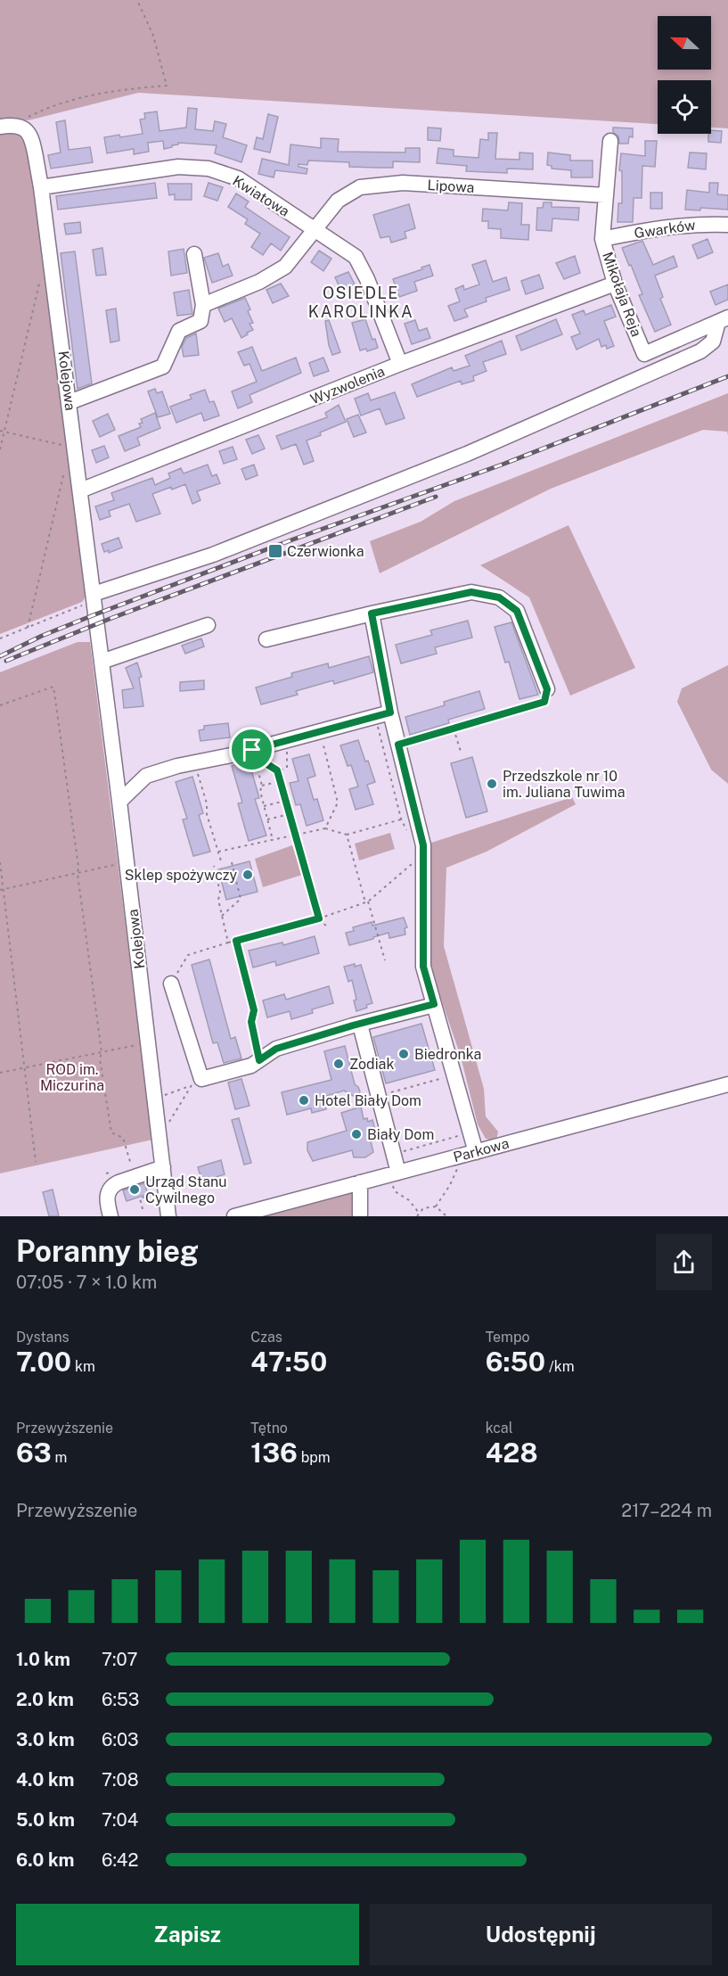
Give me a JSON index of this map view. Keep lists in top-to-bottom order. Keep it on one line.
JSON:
{"streets":{"street":["Lipowa","Kwiatowa","Gwarków","Mikołaja Reja","Kolejowa","Wyzwolenia","Parkowa"]},"crossings":[["Lipowa","Kwiatowa"],["Lipowa","Mikołaja Reja"],["Kwiatowa","Kolejowa"],["Kwiatowa","Wyzwolenia"],["Gwarków","Mikołaja Reja"],["Mikołaja Reja","Wyzwolenia"],["Kolejowa","Wyzwolenia"]],"districts":["OSIEDLE KAROLINKA"],"parks":["ROD im. Miczurina"],"places":{"transit":["Czerwionka"],"other":["Przedszkole nr 10 im. Juliana Tuwima","Sklep spożywczy","Biedronka","Zodiak","Hotel Biały Dom","Biały Dom","Urząd Stanu Cywilnego"]},"north":"left","page":{"heading":["Poranny bieg","07:05 · 7 × 1.0 km"],"stats":[["Dystans","7.00 km"],["Czas","47:50"],["Tempo","6:50 /km"],["Przewyższenie","63 m"],["Tętno","136 bpm"],["kcal","428"]],"chart":["Przewyższenie","217–224 m"],"list":[{"name":"1.0 km","note":"7:07"},{"name":"2.0 km","note":"6:53"},{"name":"3.0 km","note":"6:03"},{"name":"4.0 km","note":"7:08"},{"name":"5.0 km","note":"7:04"},{"name":"6.0 km","note":"6:42"}],"buttons":["Zapisz","Udostępnij"]}}
